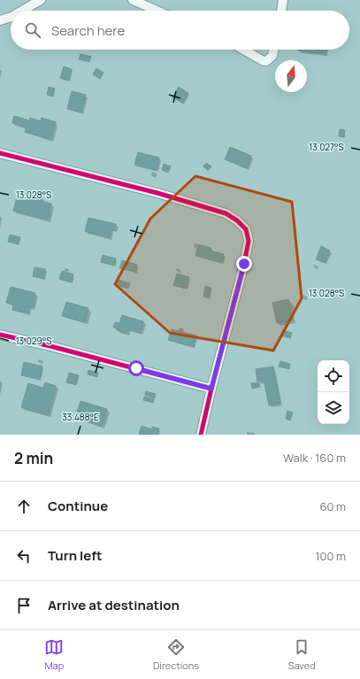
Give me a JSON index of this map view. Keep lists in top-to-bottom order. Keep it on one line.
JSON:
{"north":"top","page":{"search":"Search here","heading":["2 min","Walk · 160 m"],"list":[["Continue","60 m"],["Turn left","100 m"],"Arrive at destination"],"nav":["Map","Directions","Saved"]},"coordinates":["13.027°S","13.028°S","13.029°S","33.488°E"]}
